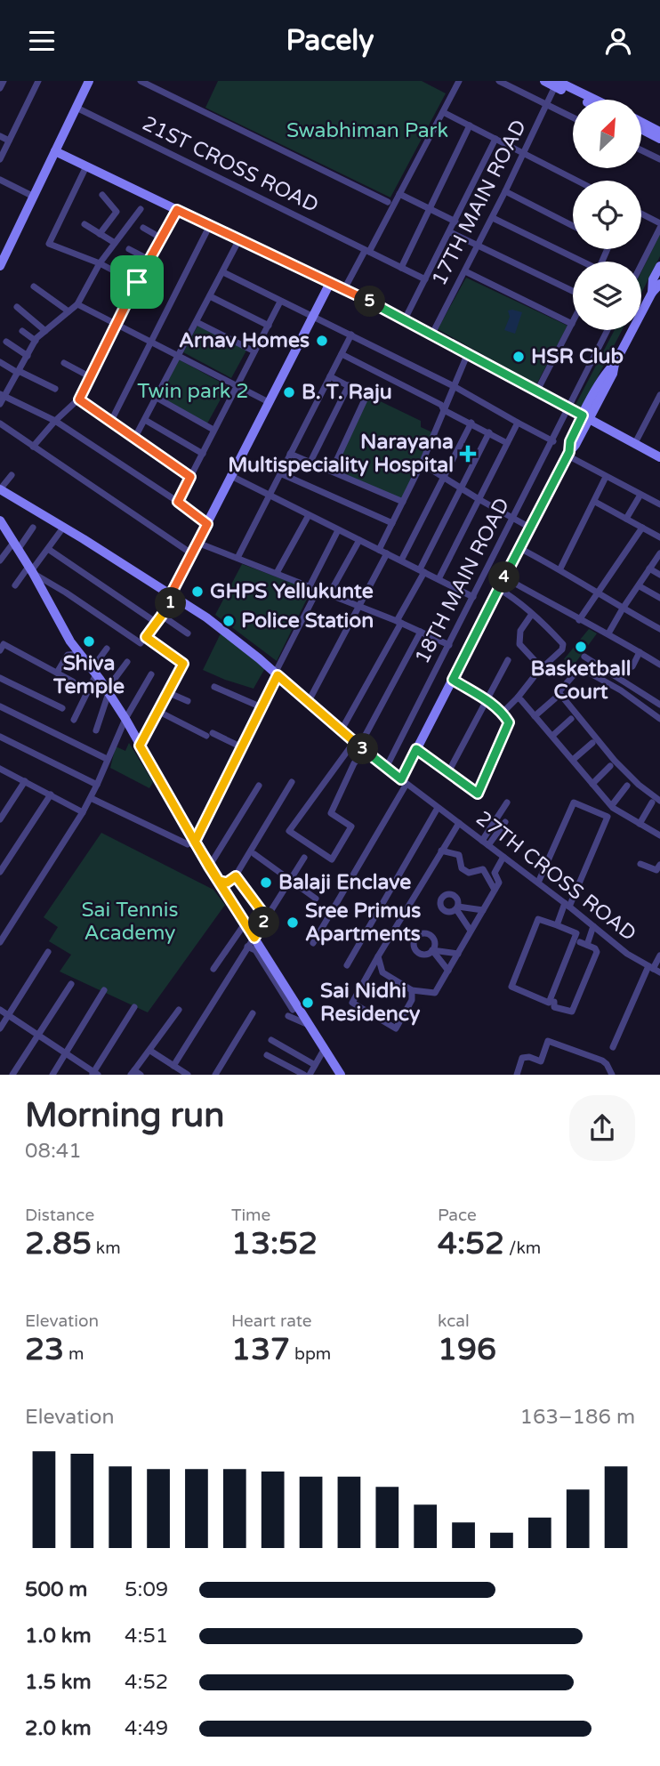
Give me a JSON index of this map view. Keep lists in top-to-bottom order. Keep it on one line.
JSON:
{"streets":{"street":["21ST CROSS ROAD","17TH MAIN ROAD","18TH MAIN ROAD","27TH CROSS ROAD"]},"crossings":[["18TH MAIN ROAD","27TH CROSS ROAD"]],"parks":["Swabhiman Park","Twin park 2","Sai Tennis Academy"],"places":{"other":["Arnav Homes","HSR Club","B. T. Raju","GHPS Yellukunte","Police Station","Shiva Temple","Basketball Court","Balaji Enclave","Sree Primus Apartments","Sai Nidhi Residency"],"health":["Narayana Multispeciality Hospital"]},"north":"top right","page":{"header":"Pacely","pins":["5","4","1","3","2"],"heading":["Morning run","08:41"],"stats":[["Distance","2.85 km"],["Time","13:52"],["Pace","4:52 /km"],["Elevation","23 m"],["Heart rate","137 bpm"],["kcal","196"]],"chart":["Elevation","163–186 m"],"list":[{"name":"500 m","note":"5:09"},{"name":"1.0 km","note":"4:51"},{"name":"1.5 km","note":"4:52"},{"name":"2.0 km","note":"4:49"}]}}
